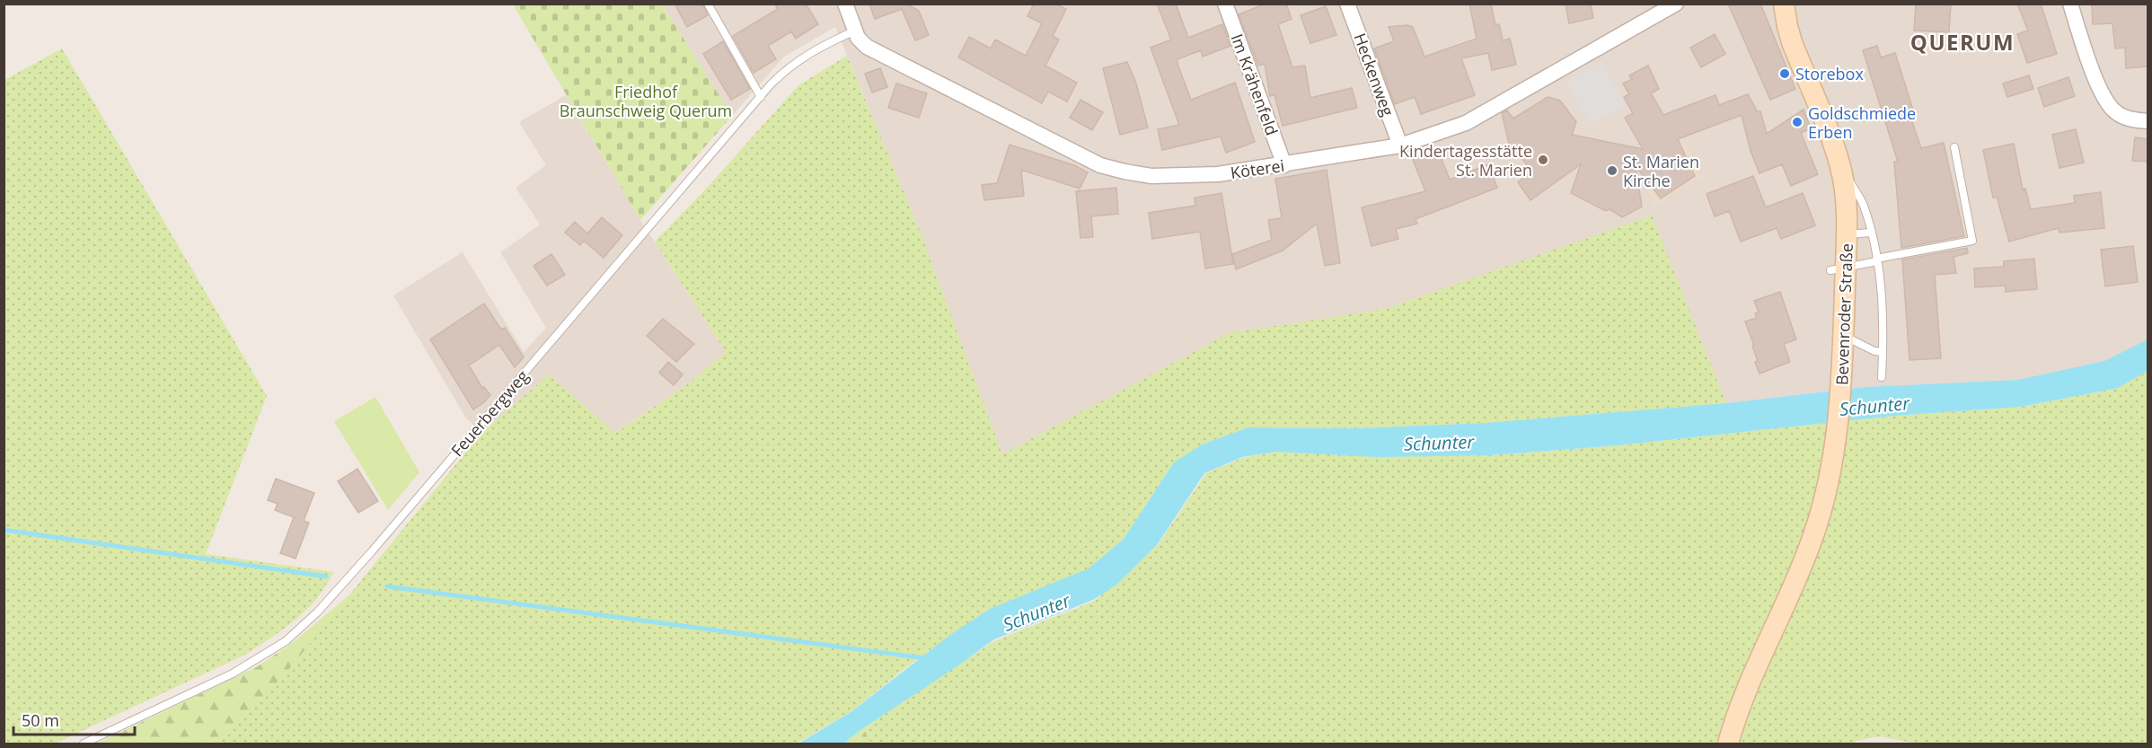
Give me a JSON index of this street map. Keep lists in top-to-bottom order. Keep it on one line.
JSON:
{"streets":{"main road":["Bevenroder Straße"],"street":["Heckenweg","Im Krähenfeld","Köterei"],"lane":["Feuerbergweg"]},"crossings":[["Heckenweg","Köterei"],["Im Krähenfeld","Köterei"],["Köterei","Feuerbergweg"]],"districts":["QUERUM"],"water":["Schunter"],"parks":["Friedhof Braunschweig Querum"],"places":["Storebox","Goldschmiede Erben","Kindertagesstätte St. Marien","St. Marien Kirche"],"scale_bar":"50 m"}
